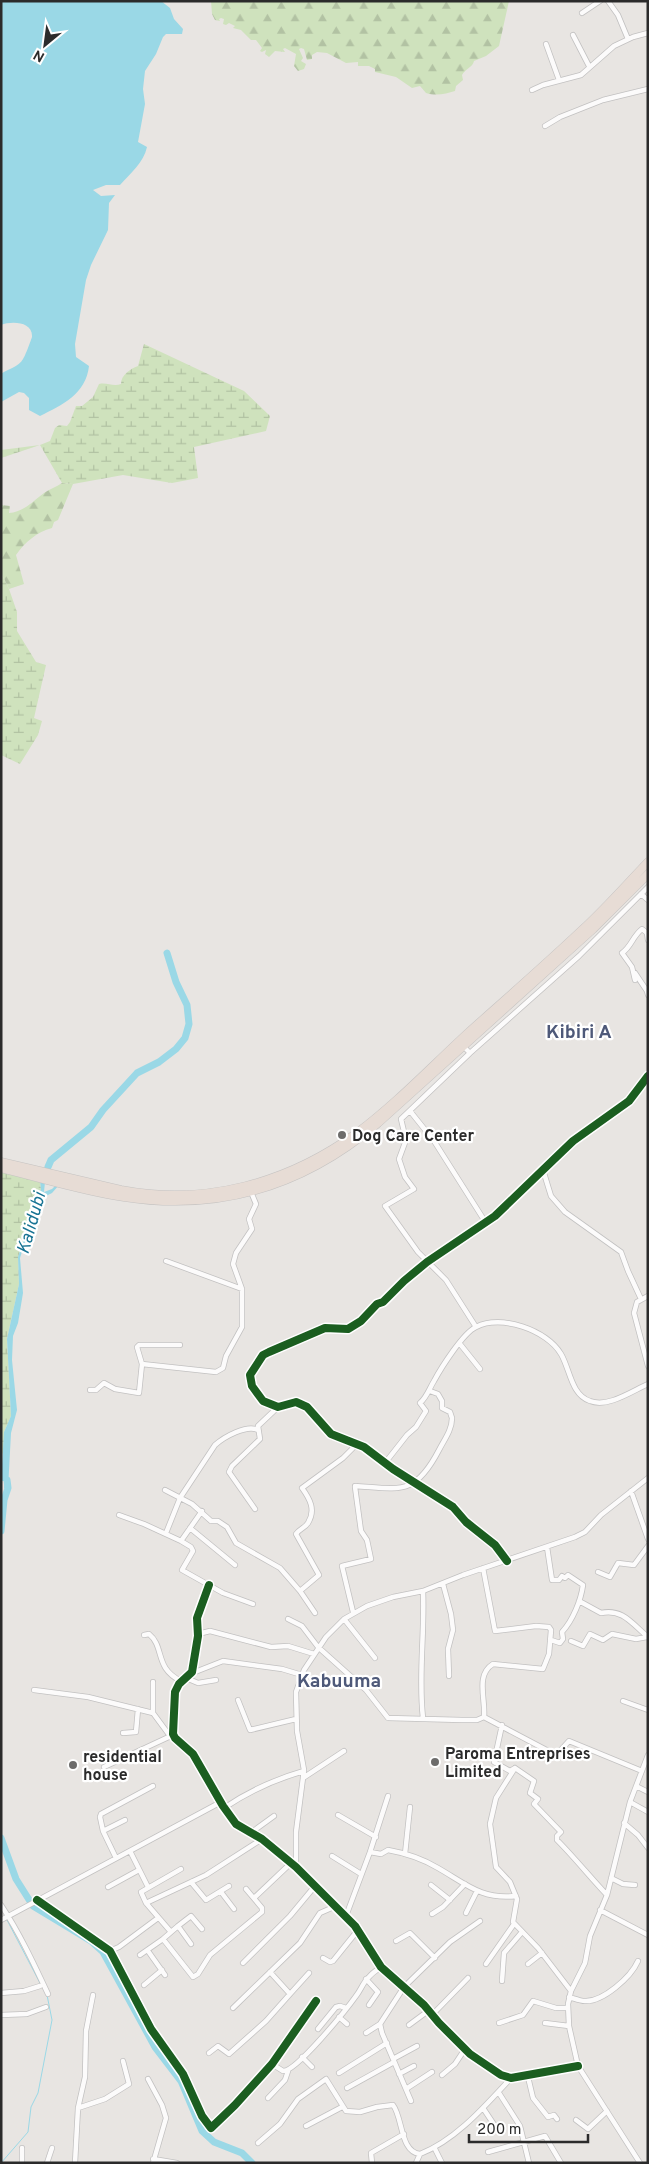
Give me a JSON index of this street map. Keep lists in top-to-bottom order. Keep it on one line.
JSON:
{"districts":["Kibiri A","Kabuuma"],"water":["Kalidubi"],"places":["Dog Care Center","Paroma Entreprises Limited","residential house"],"scale_bar":"200 m","north":"bottom left"}
